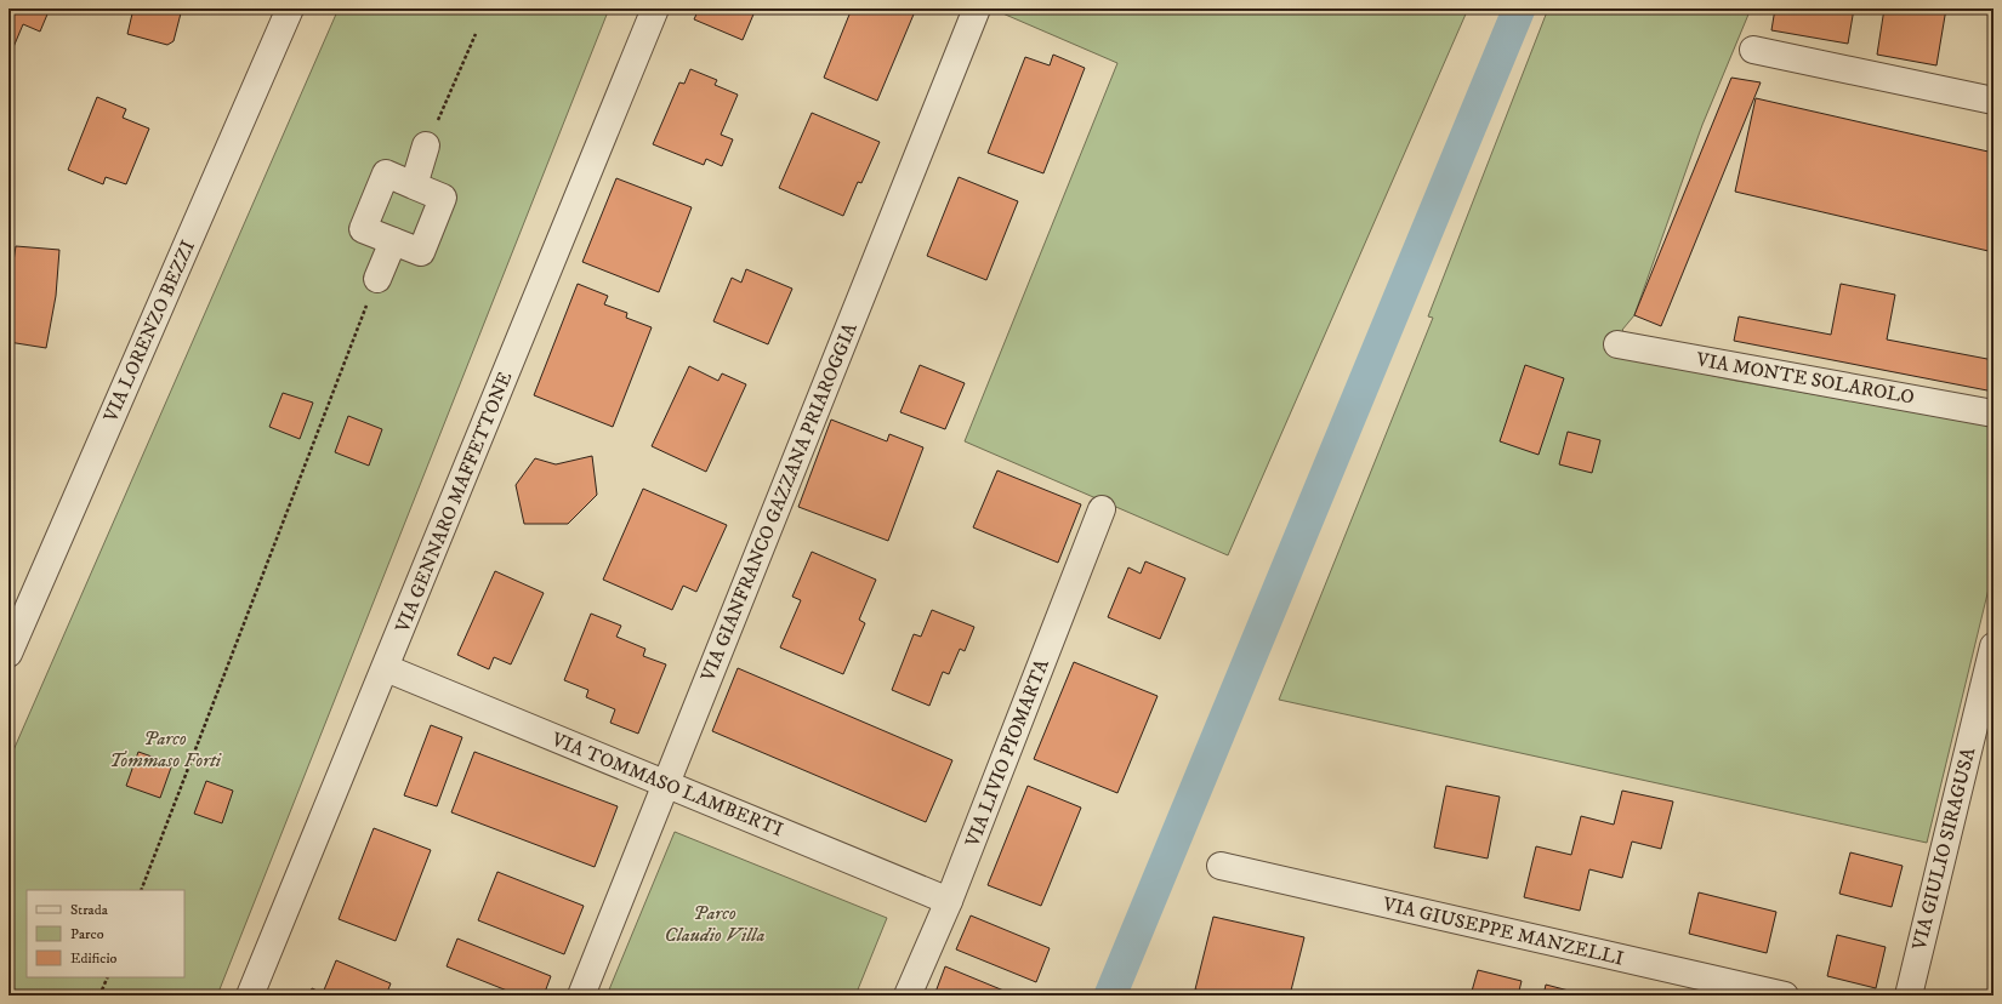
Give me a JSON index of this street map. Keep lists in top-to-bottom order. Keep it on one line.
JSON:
{"streets":{"street":["VIA LORENZO BEZZI","VIA MONTE SOLAROLO","VIA GENNARO MAFFETTONE","VIA GIANFRANCO GAZZANA PRIAROGGIA","VIA LIVIO PIOMARTA","VIA TOMMASO LAMBERTI","VIA GIULIO SIRAGUSA","VIA GIUSEPPE MANZELLI"]},"crossings":[["VIA GENNARO MAFFETTONE","VIA TOMMASO LAMBERTI"],["VIA GIANFRANCO GAZZANA PRIAROGGIA","VIA TOMMASO LAMBERTI"],["VIA LIVIO PIOMARTA","VIA TOMMASO LAMBERTI"]],"parks":["Parco Tommaso Forti","Parco Claudio Villa"],"legend":["Strada","Parco","Edificio"]}
